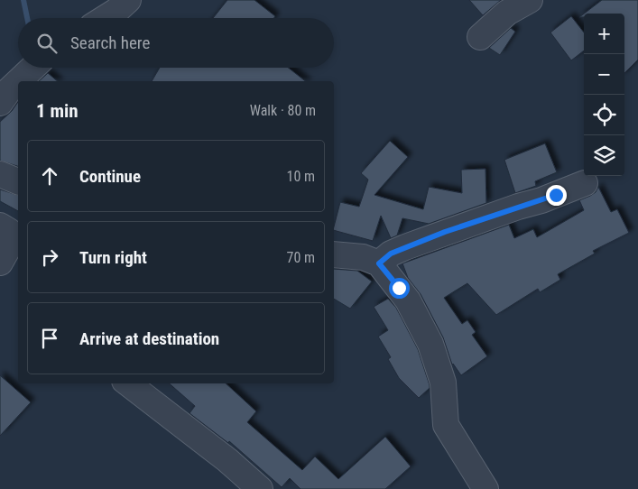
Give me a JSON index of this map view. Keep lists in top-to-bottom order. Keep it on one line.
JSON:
{"page":{"map_buttons":["+","−"],"search":"Search here","heading":["1 min","Walk · 80 m"],"list":[["Continue","10 m"],["Turn right","70 m"],"Arrive at destination"]}}
